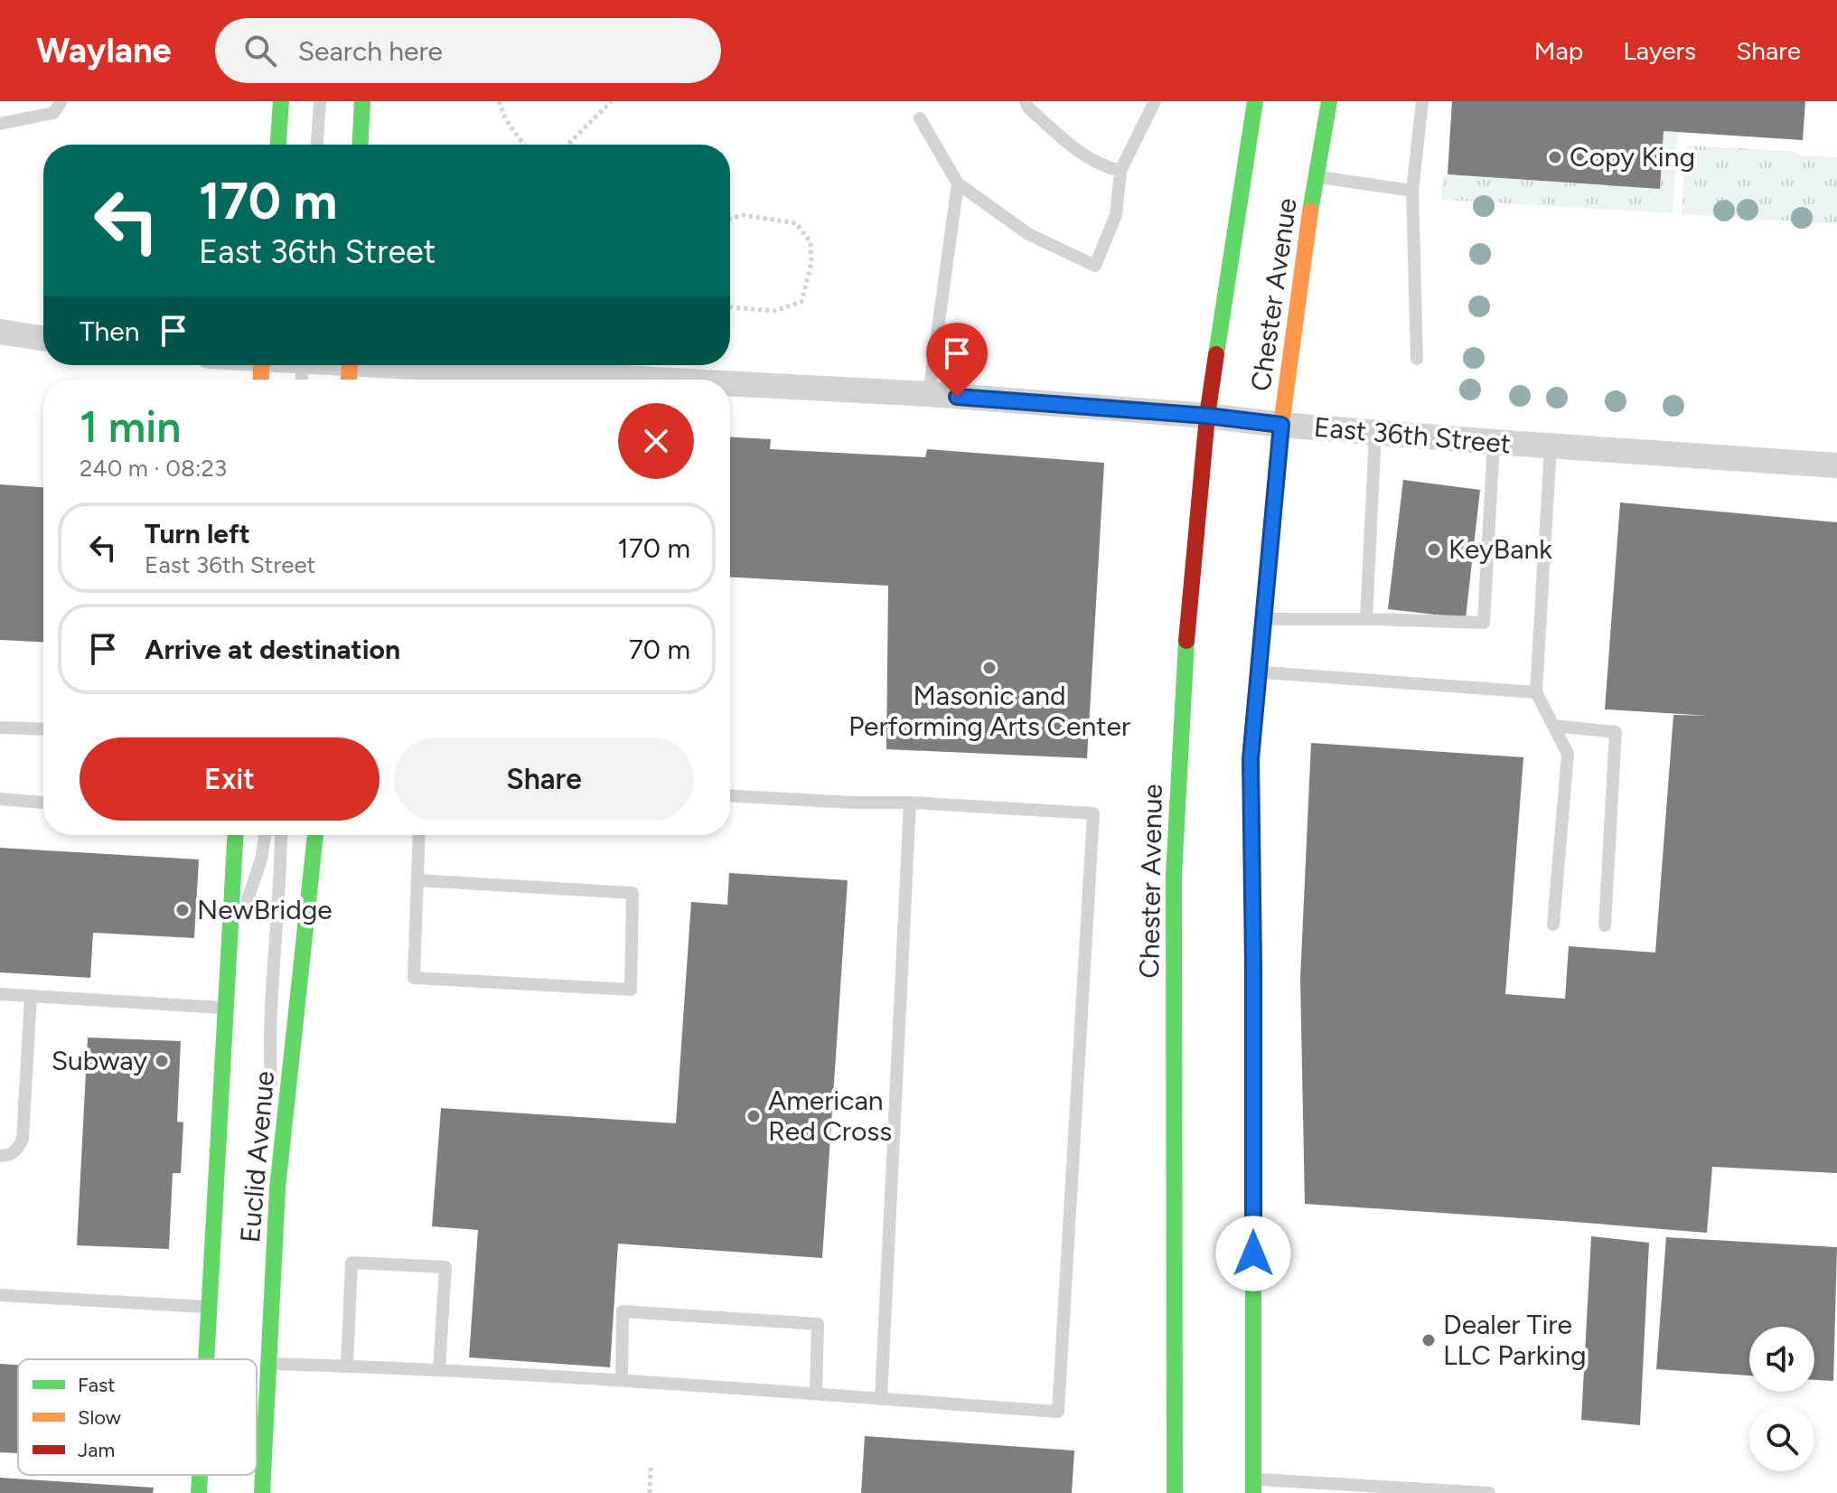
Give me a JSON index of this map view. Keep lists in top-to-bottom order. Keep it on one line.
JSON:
{"streets":{"main road":["Chester Avenue","Euclid Avenue"],"street":["East 36th Street"]},"crossings":[["Chester Avenue","East 36th Street"]],"places":["Copy King","KeyBank","Masonic and Performing Arts Center","NewBridge","Subway","American Red Cross","Dealer Tire LLC Parking"],"legend":["Fast","Slow","Jam"],"page":{"header":"Waylane","search":"Search here","nav":["Map","Layers","Share"],"turn":["170 m","East 36th Street"],"then":"Then","heading":["1 min","240 m · 08:23"],"list":[{"name":"Turn left","note":"East 36th Street","value":"170 m"},{"name":"Arrive at destination","value":"70 m"}],"buttons":["Exit","Share"]}}
